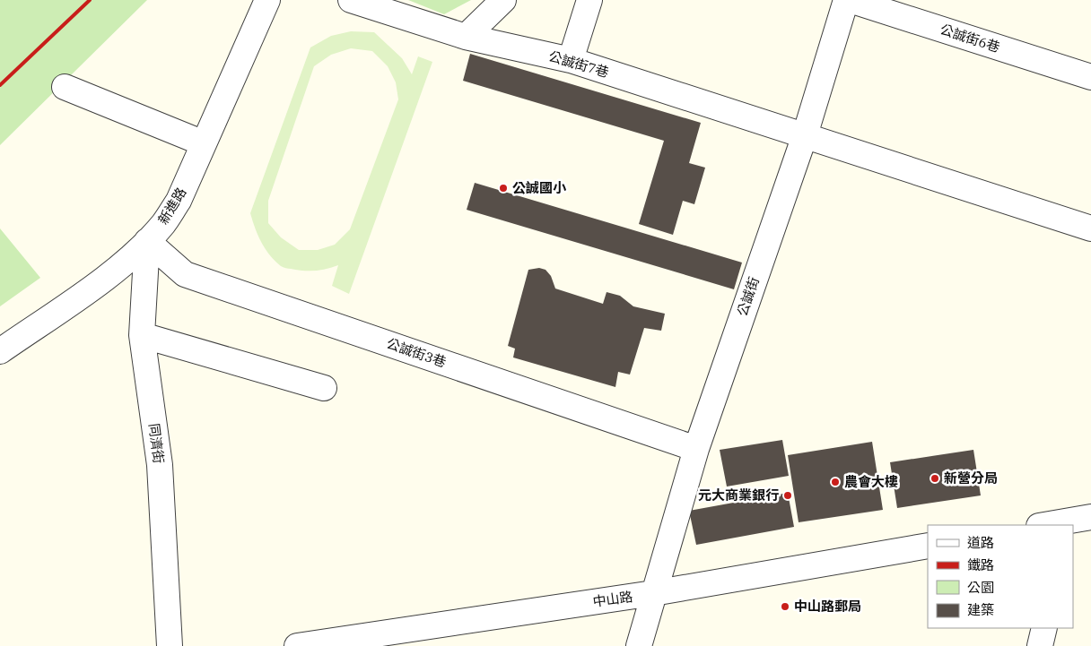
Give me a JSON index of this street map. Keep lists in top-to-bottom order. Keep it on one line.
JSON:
{"streets":{"street":["公誠街6巷","公誠街7巷","新進路","公誠街","公誠街3巷","同濟街","中山路"]},"crossings":[["公誠街7巷","公誠街"],["新進路","公誠街3巷"],["新進路","同濟街"],["公誠街","公誠街3巷"],["公誠街","中山路"],["公誠街3巷","同濟街"]],"places":["公誠國小","新營分局","農會大樓","元大商業銀行","中山路郵局"],"legend":["道路","鐵路","公園","建築"]}
